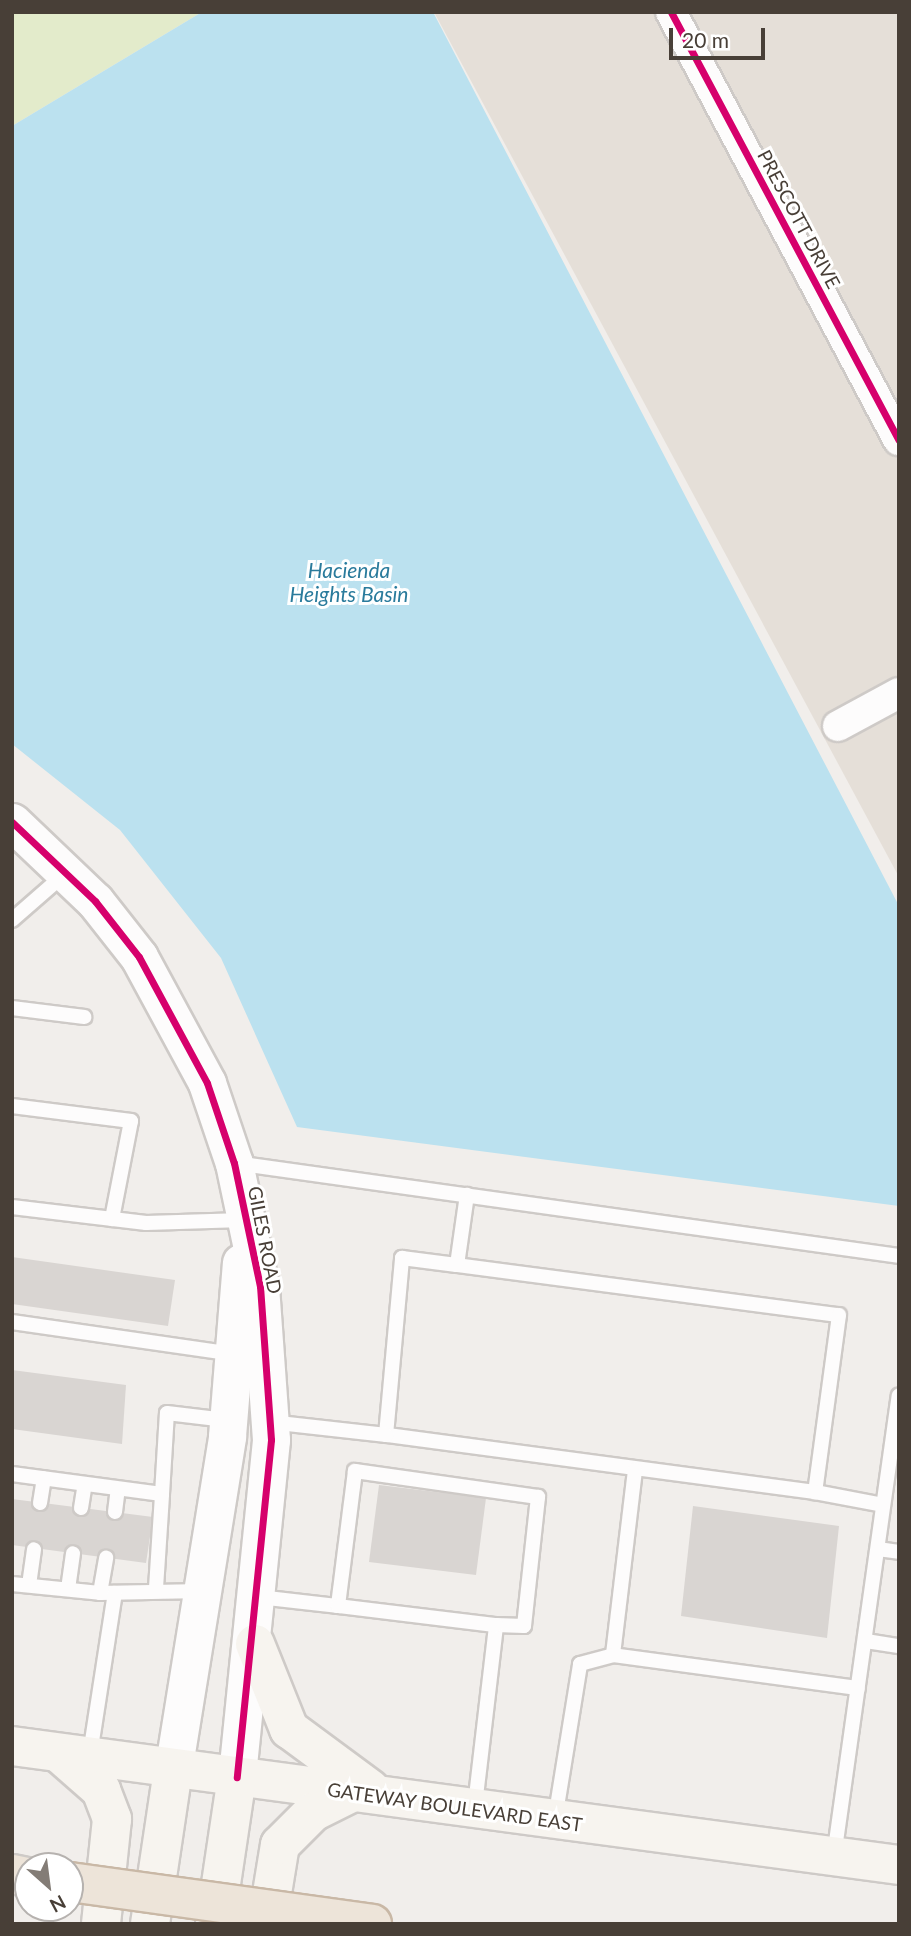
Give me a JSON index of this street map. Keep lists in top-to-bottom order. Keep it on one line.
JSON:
{"streets":{"main road":["GATEWAY BOULEVARD EAST"],"street":["PRESCOTT DRIVE","GILES ROAD"]},"crossings":[["GILES ROAD","GATEWAY BOULEVARD EAST"]],"water":["Hacienda Heights Basin"],"scale_bar":"20 m","north":"bottom right"}
